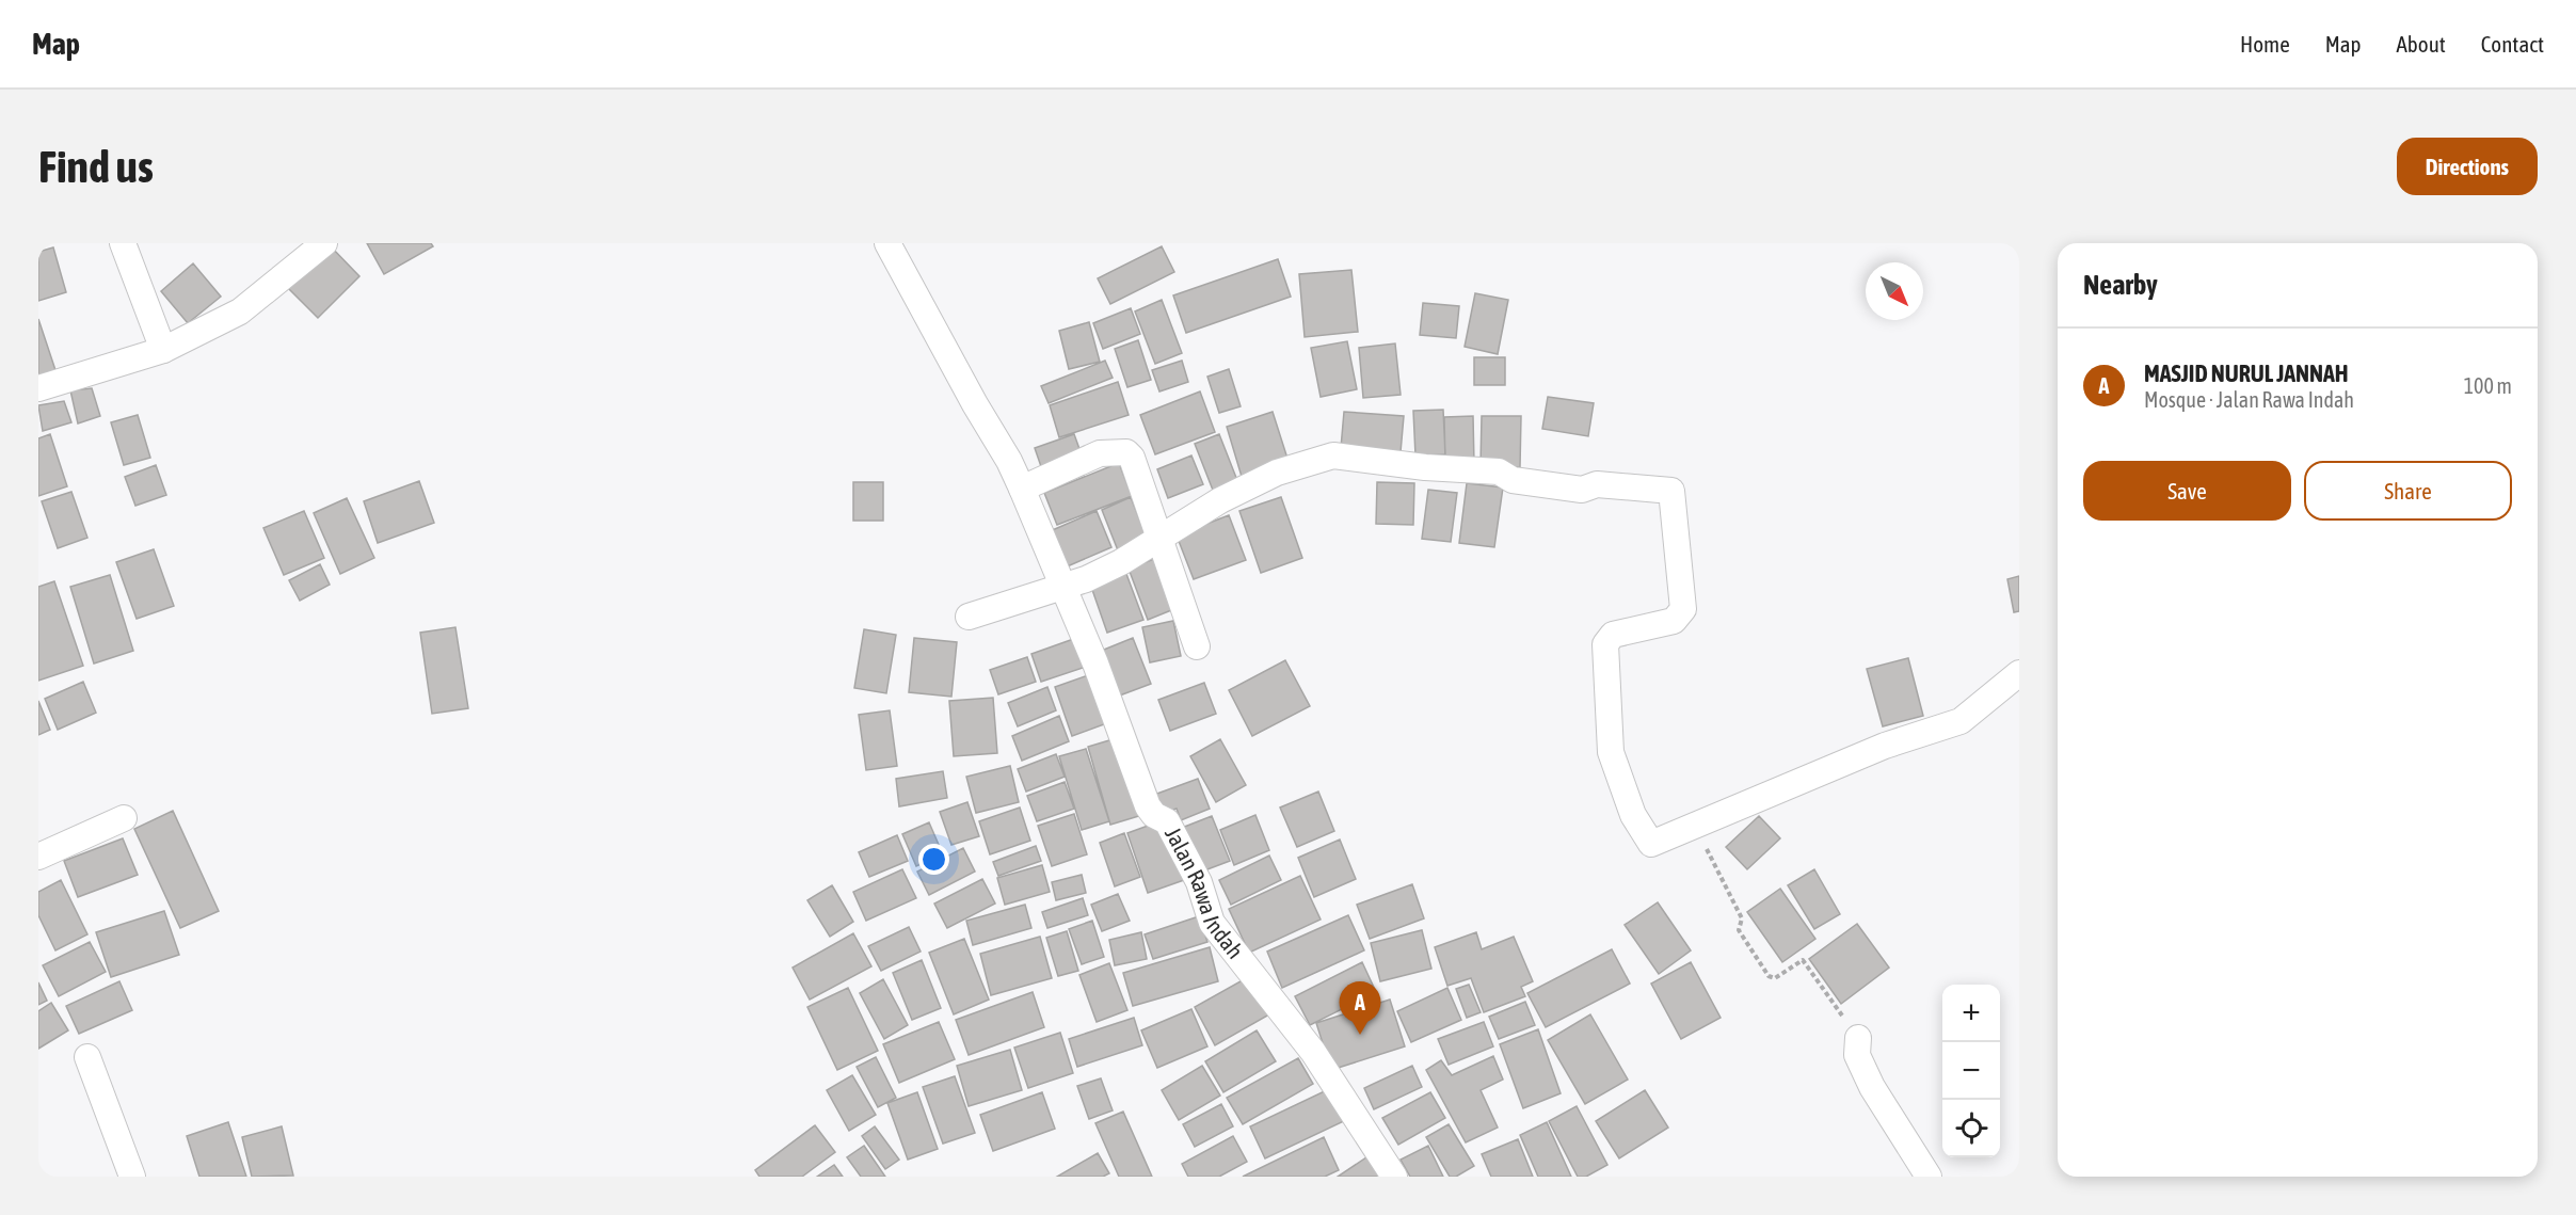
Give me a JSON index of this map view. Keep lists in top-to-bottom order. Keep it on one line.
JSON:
{"streets":{"street":["Jalan Rawa Indah"]},"north":"bottom right","page":{"header":"Map","nav":["Home","Map","About","Contact"],"buttons":["Directions",["Save","Share"]],"title":"Find us","heading":"Nearby","list":[{"mark":"A","name":"MASJID NURUL JANNAH","note":"Mosque · Jalan Rawa Indah","value":"100 m"}],"pins":"A","map_buttons":["+","−"]}}
